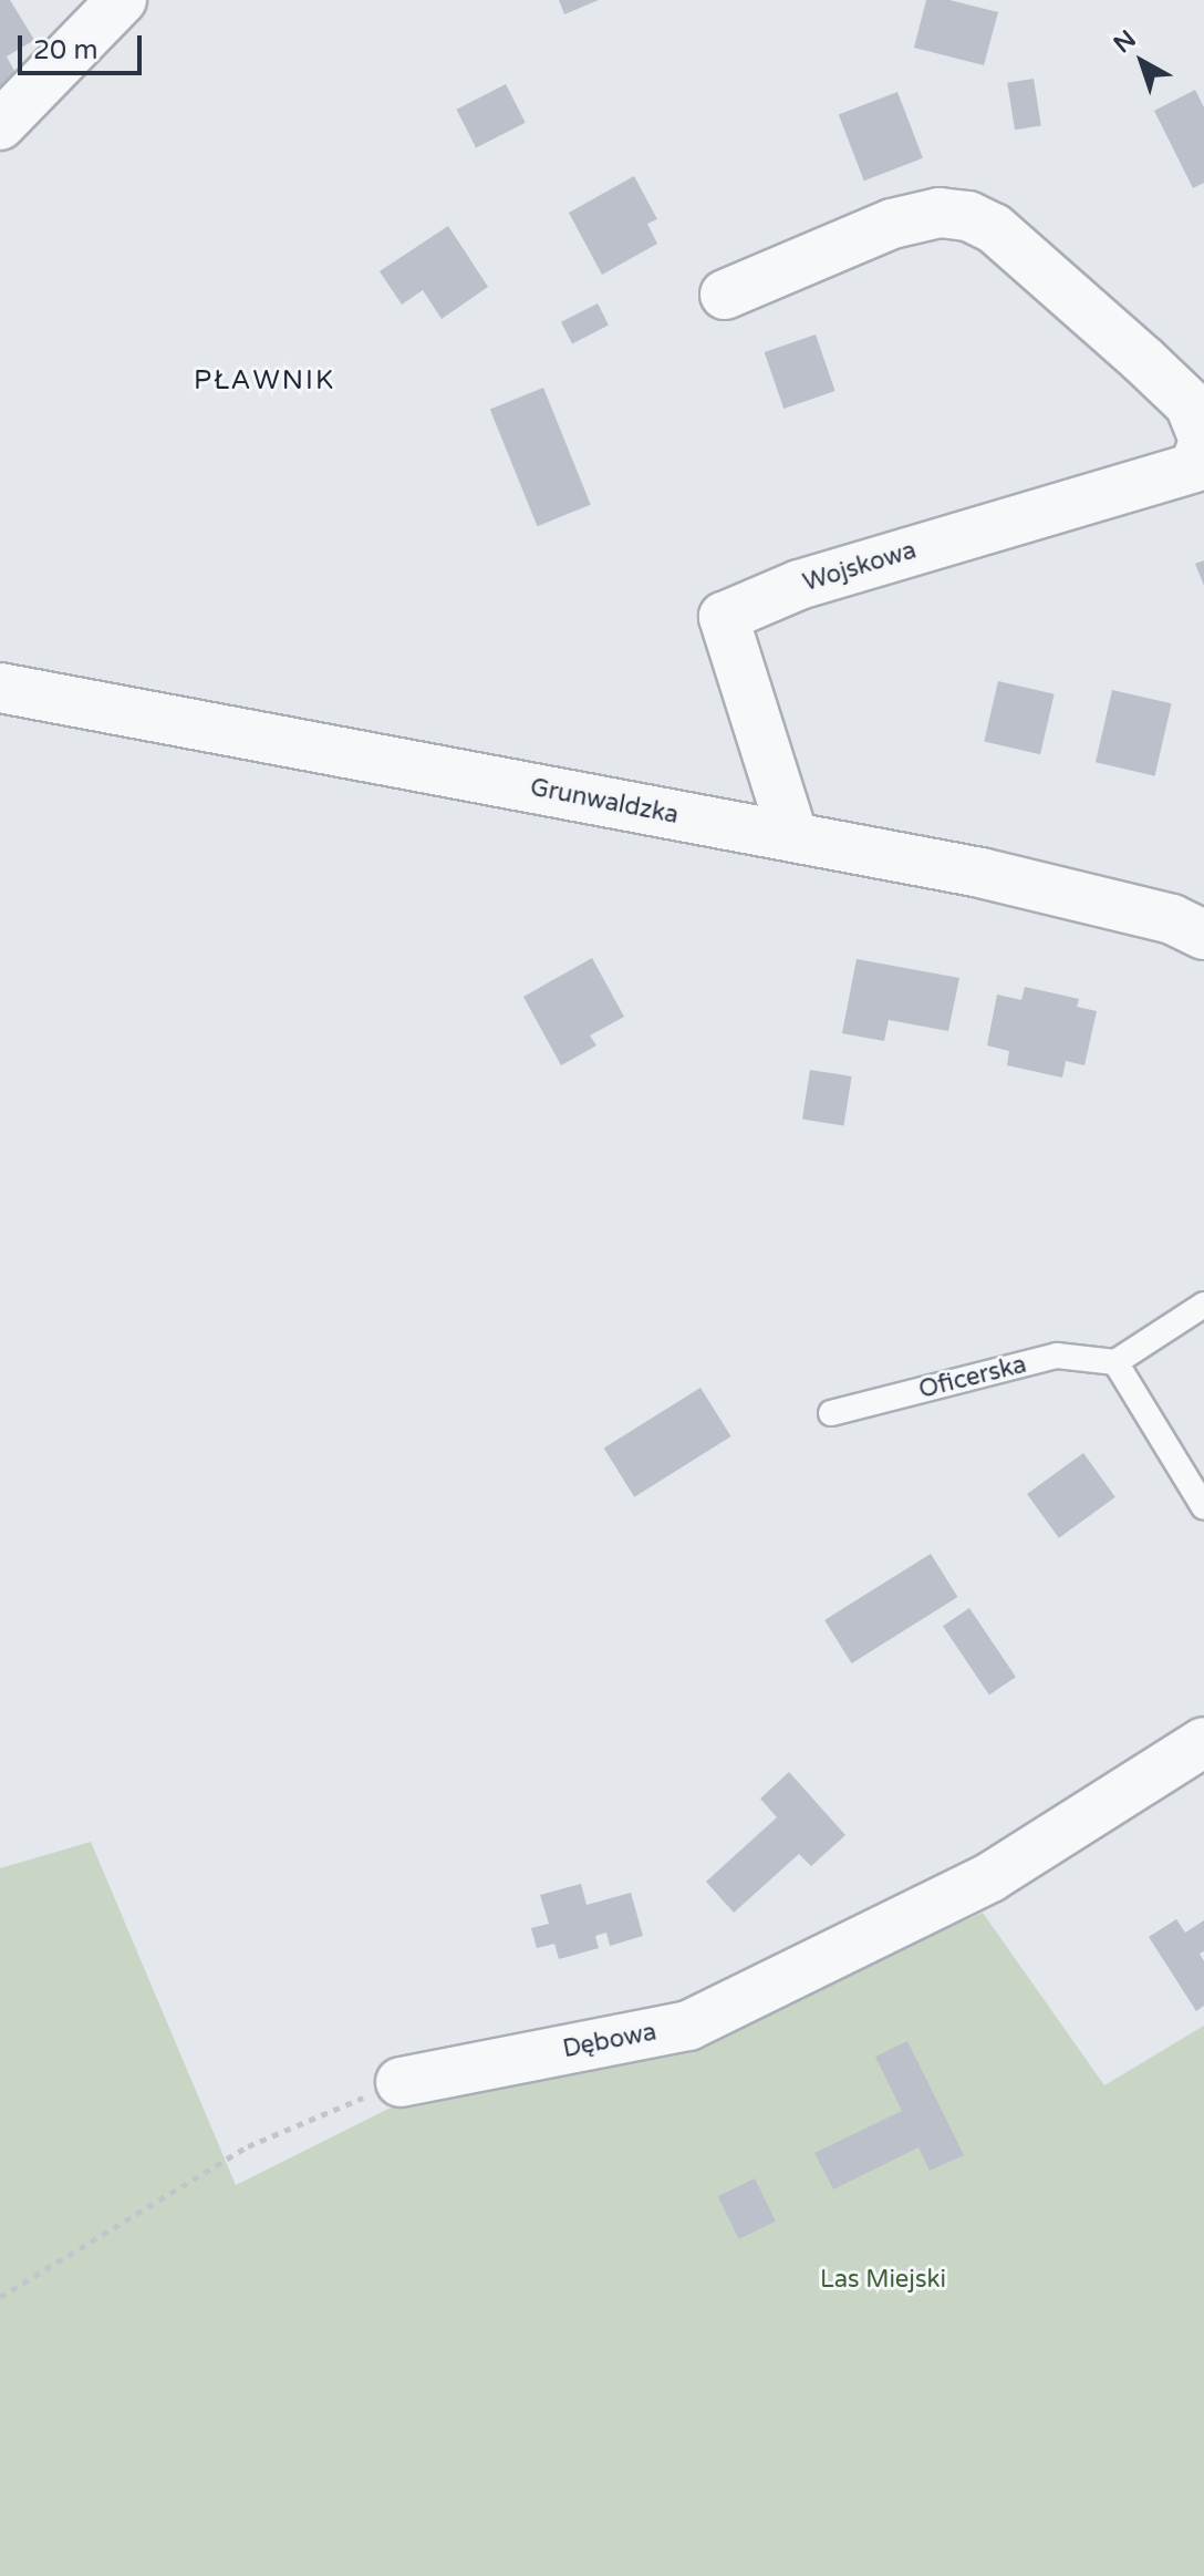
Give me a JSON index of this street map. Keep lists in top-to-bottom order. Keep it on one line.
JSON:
{"streets":{"street":["Wojskowa","Grunwaldzka","Dębowa"],"lane":["Oficerska"]},"crossings":[["Wojskowa","Grunwaldzka"]],"districts":["PŁAWNIK"],"parks":["Las Miejski"],"scale_bar":"20 m","north":"top left"}
